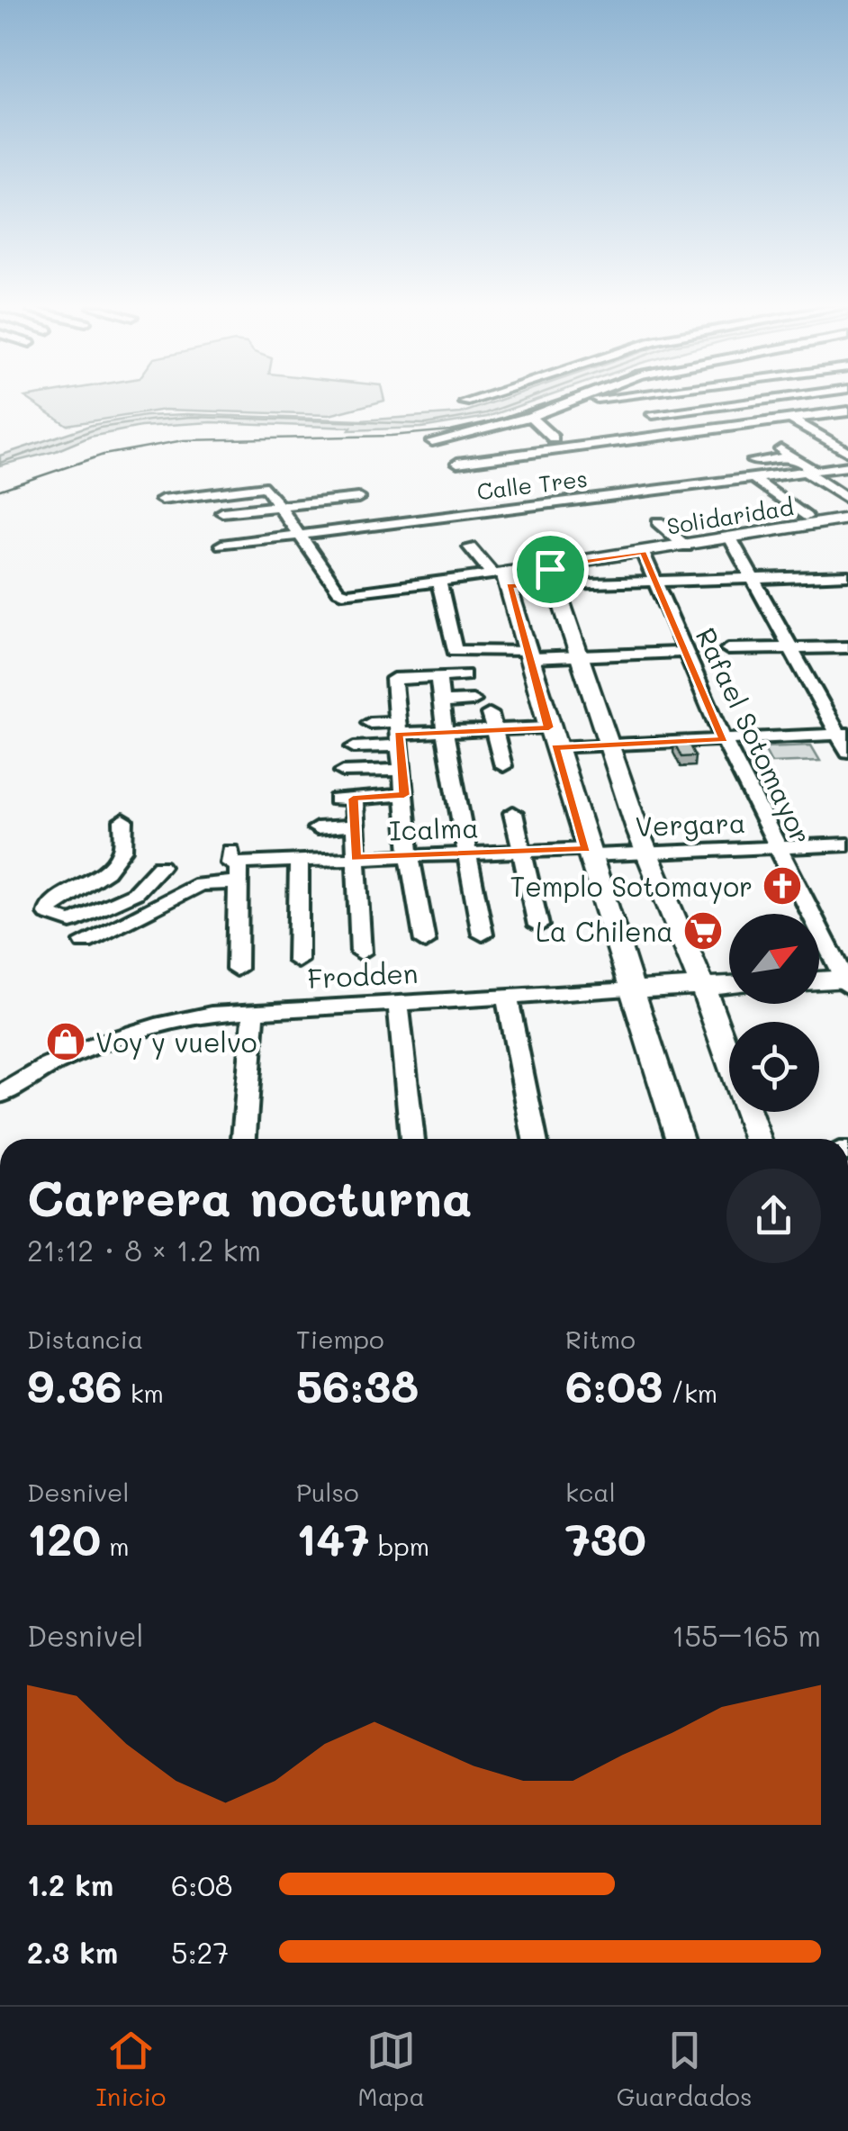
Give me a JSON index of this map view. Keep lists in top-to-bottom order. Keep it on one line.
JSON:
{"streets":{"main road":["Solidaridad","Frodden"],"street":["Calle Tres","Rafael Sotomayor","Vergara","Icalma"]},"crossings":[["Calle Tres","Solidaridad"],["Solidaridad","Rafael Sotomayor"],["Rafael Sotomayor","Vergara"],["Vergara","Icalma"]],"places":{"church":["Templo Sotomayor"],"supermarket":["La Chilena"],"shop":["Voy y vuelvo"]},"north":"top right","page":{"heading":["Carrera nocturna","21:12 · 8 × 1.2 km"],"stats":[["Distancia","9.36 km"],["Tiempo","56:38"],["Ritmo","6:03 /km"],["Desnivel","120 m"],["Pulso","147 bpm"],["kcal","730"]],"chart":["Desnivel","155–165 m"],"list":[{"name":"1.2 km","note":"6:08"},{"name":"2.3 km","note":"5:27"}],"tabs":["Inicio","Mapa","Guardados"]}}
